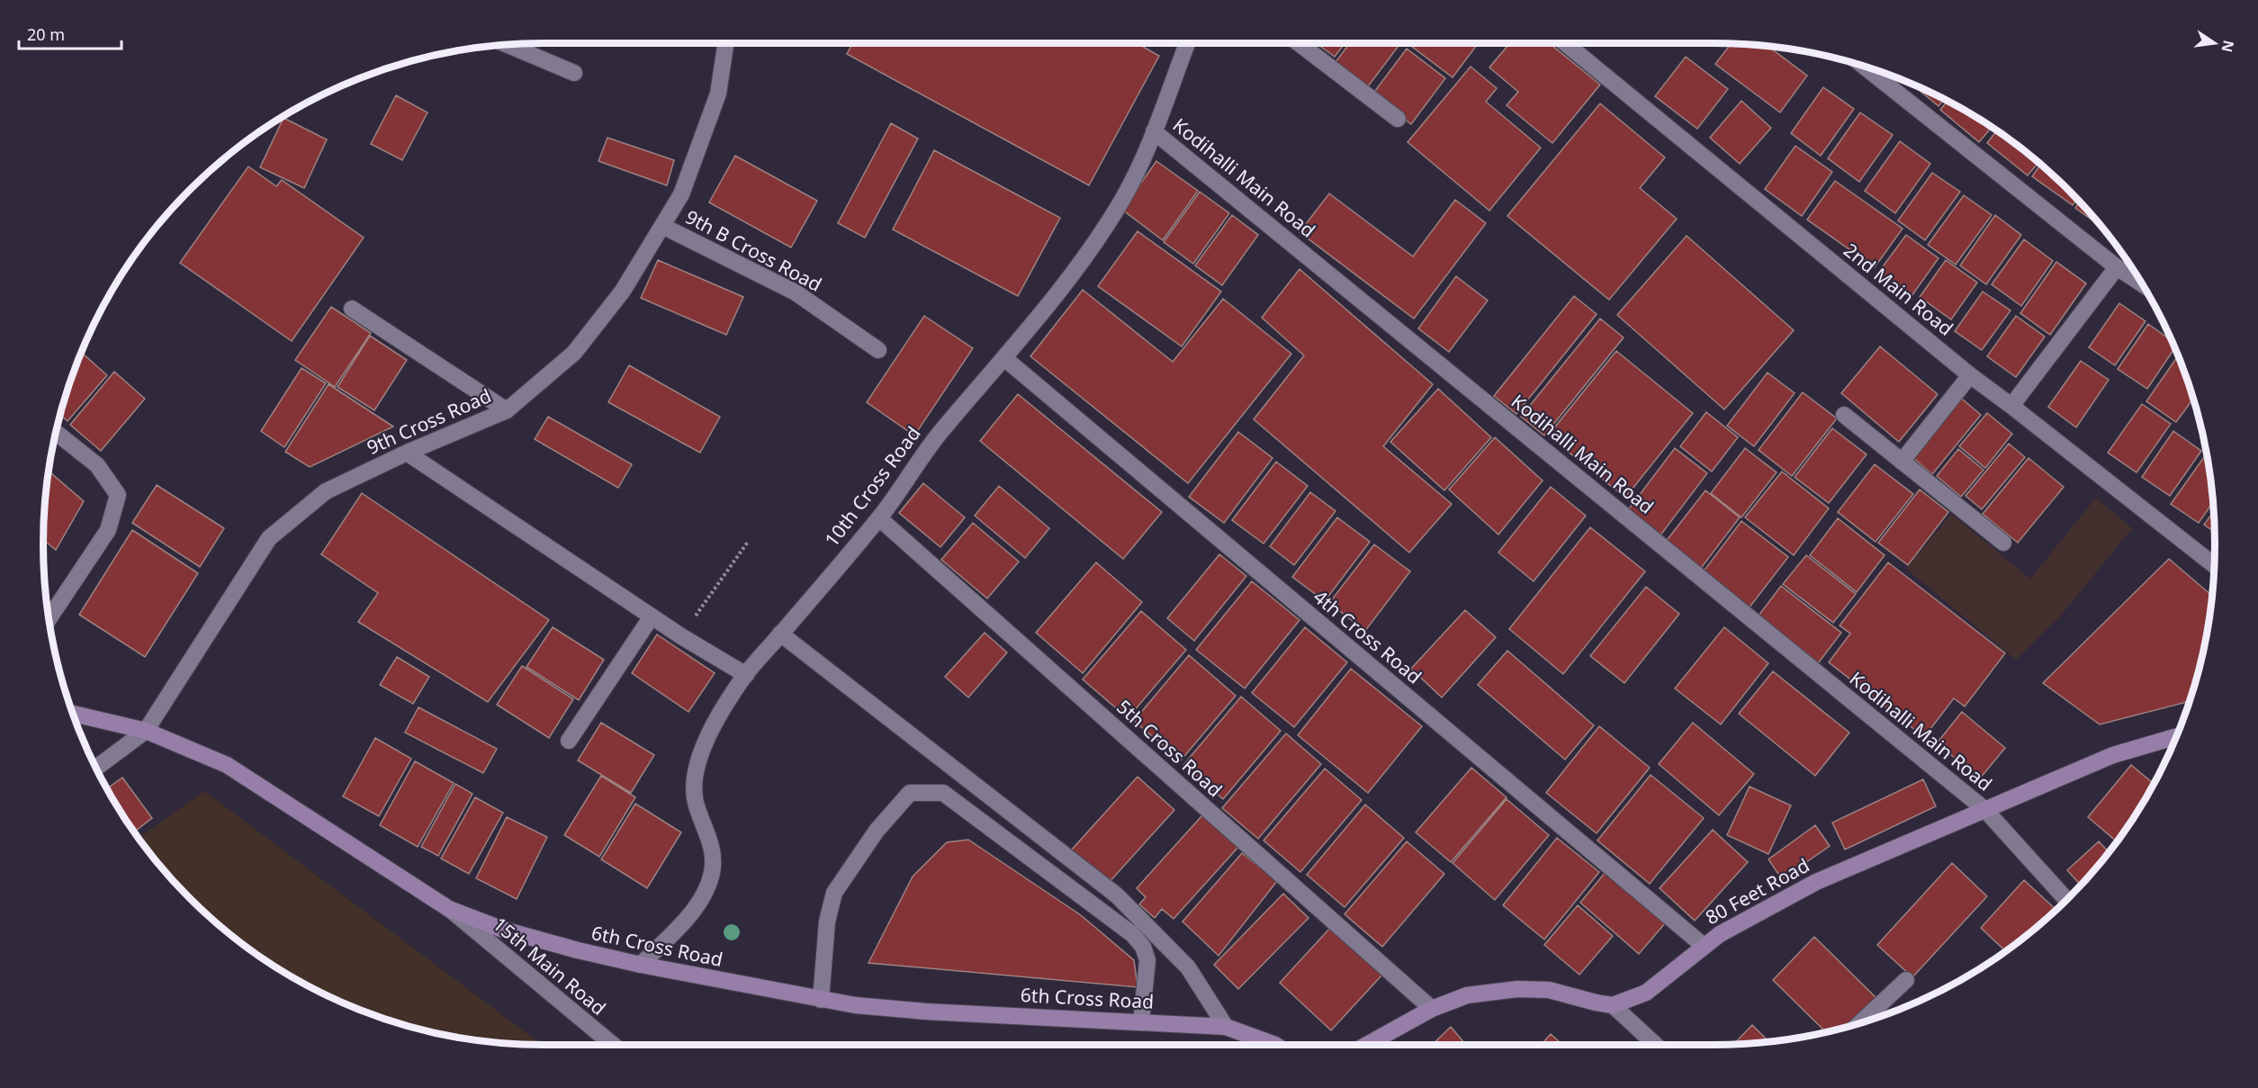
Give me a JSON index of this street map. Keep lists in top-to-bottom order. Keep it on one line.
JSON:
{"streets":{"street":["Kodihalli Main Road","9th B Cross Road","2nd Main Road","9th Cross Road","10th Cross Road","4th Cross Road","5th Cross Road","80 Feet Road","6th Cross Road","15th Main Road"]},"crossings":[["Kodihalli Main Road","10th Cross Road"],["Kodihalli Main Road","80 Feet Road"],["9th B Cross Road","9th Cross Road"],["9th Cross Road","6th Cross Road"],["10th Cross Road","4th Cross Road"],["10th Cross Road","5th Cross Road"],["10th Cross Road","6th Cross Road"],["4th Cross Road","80 Feet Road"],["6th Cross Road","15th Main Road"]],"scale_bar":"20 m","north":"right"}
